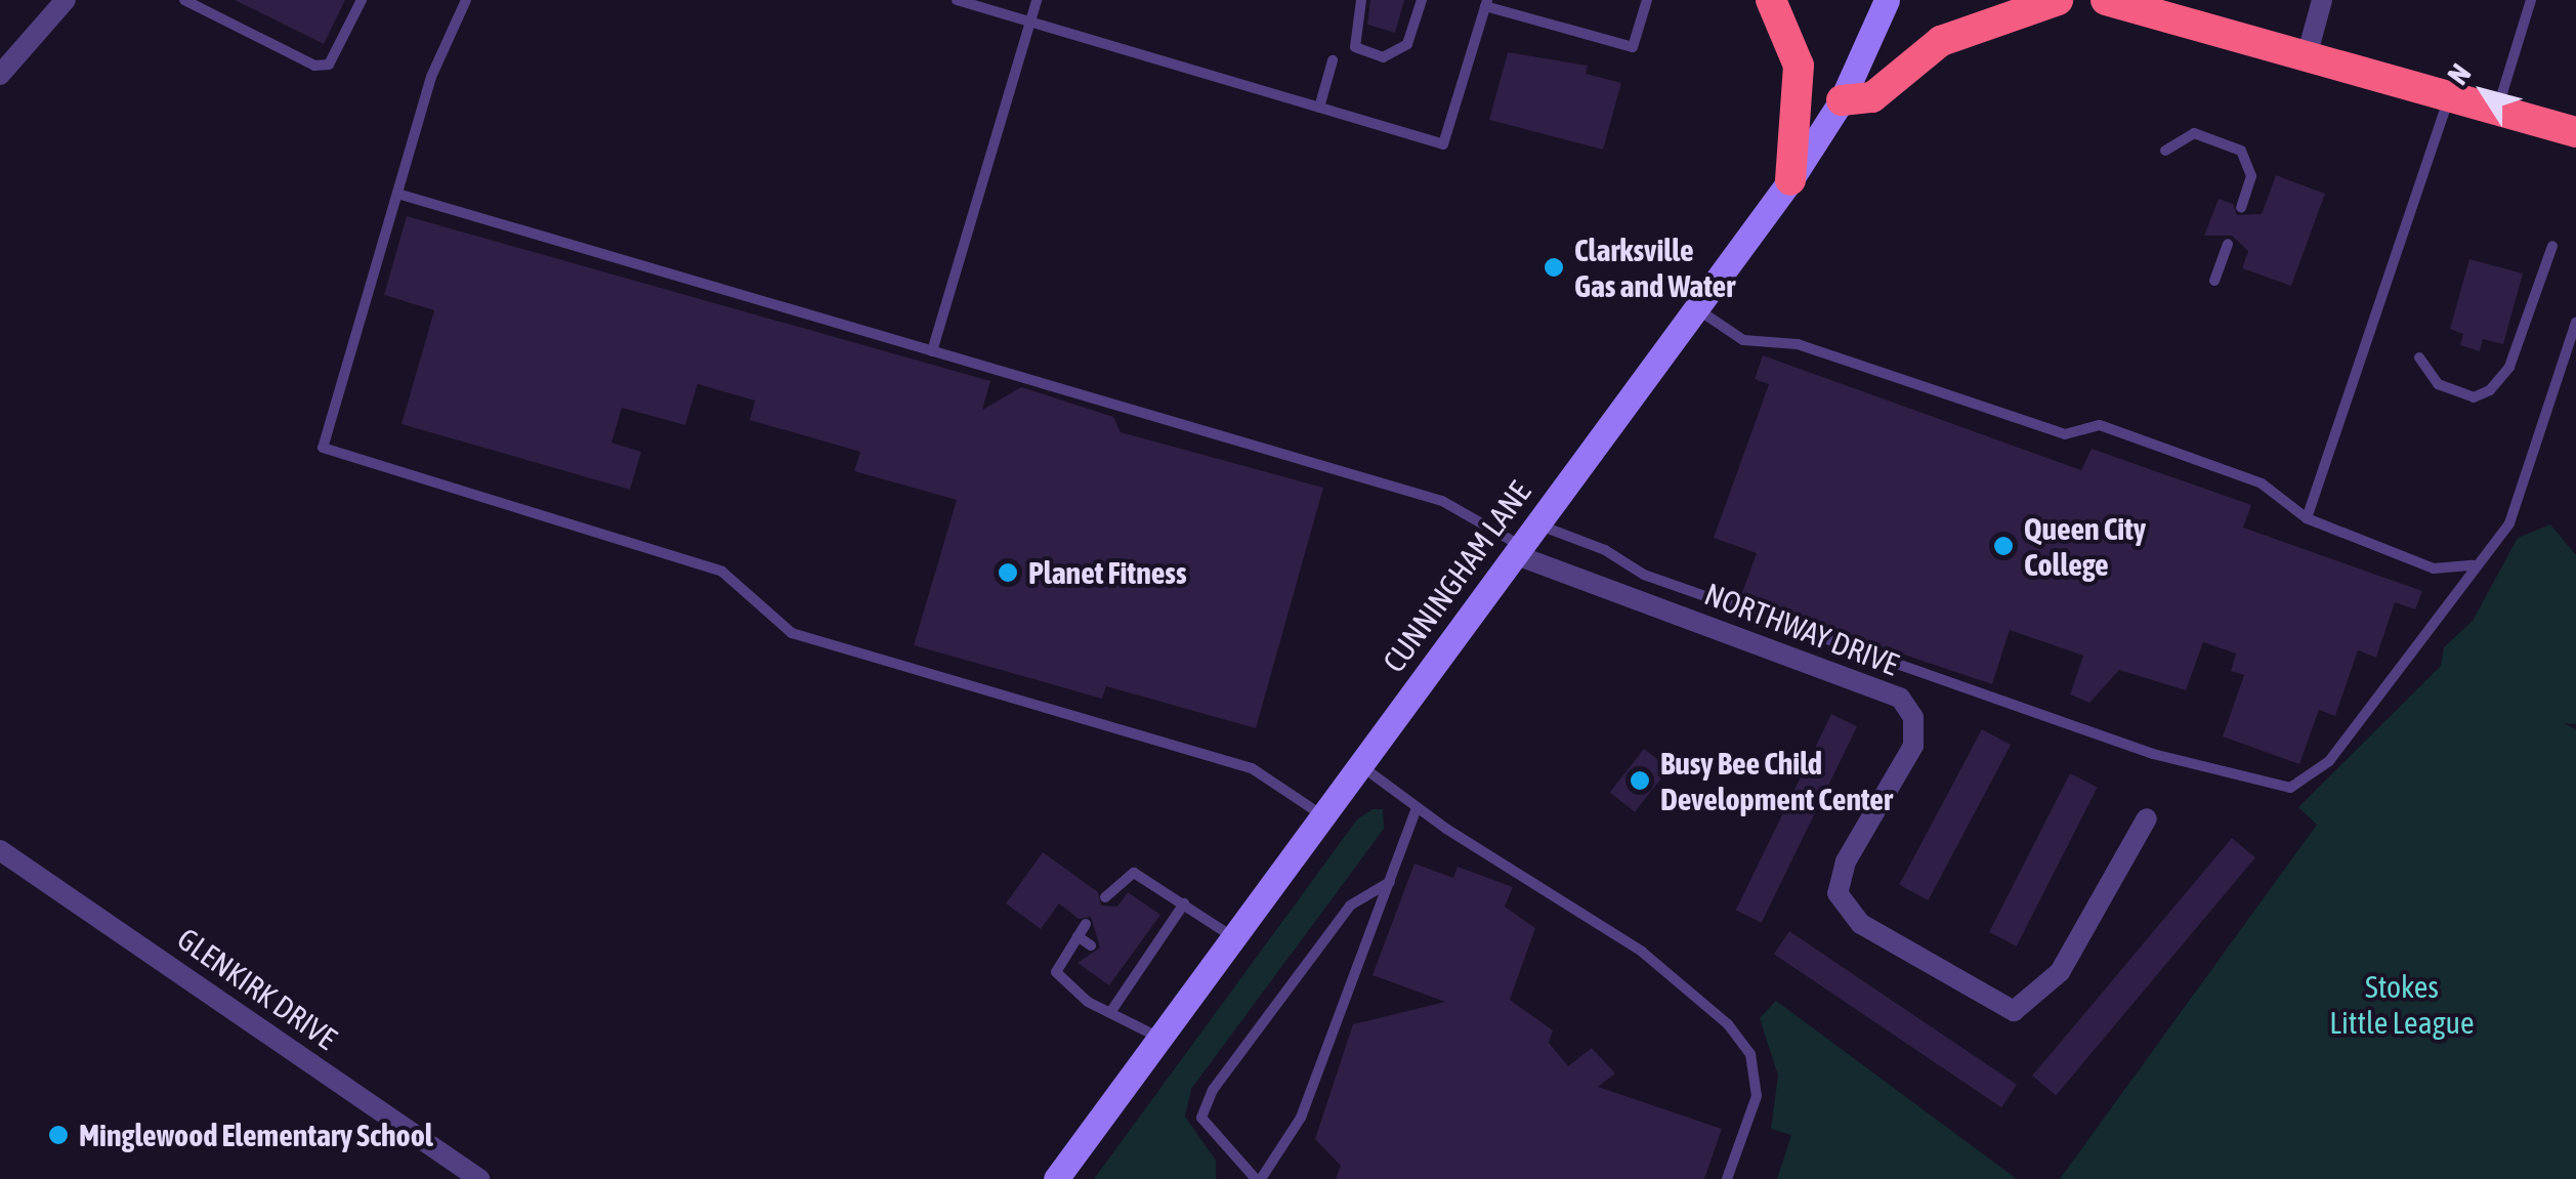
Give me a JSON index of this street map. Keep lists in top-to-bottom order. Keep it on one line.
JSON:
{"streets":{"street":["CUNNINGHAM LANE","NORTHWAY DRIVE","GLENKIRK DRIVE"]},"crossings":[["CUNNINGHAM LANE","NORTHWAY DRIVE"]],"parks":["Stokes Little League"],"places":["Clarksville Gas and Water","Queen City College","Planet Fitness","Busy Bee Child Development Center","Minglewood Elementary School"],"north":"top left"}
